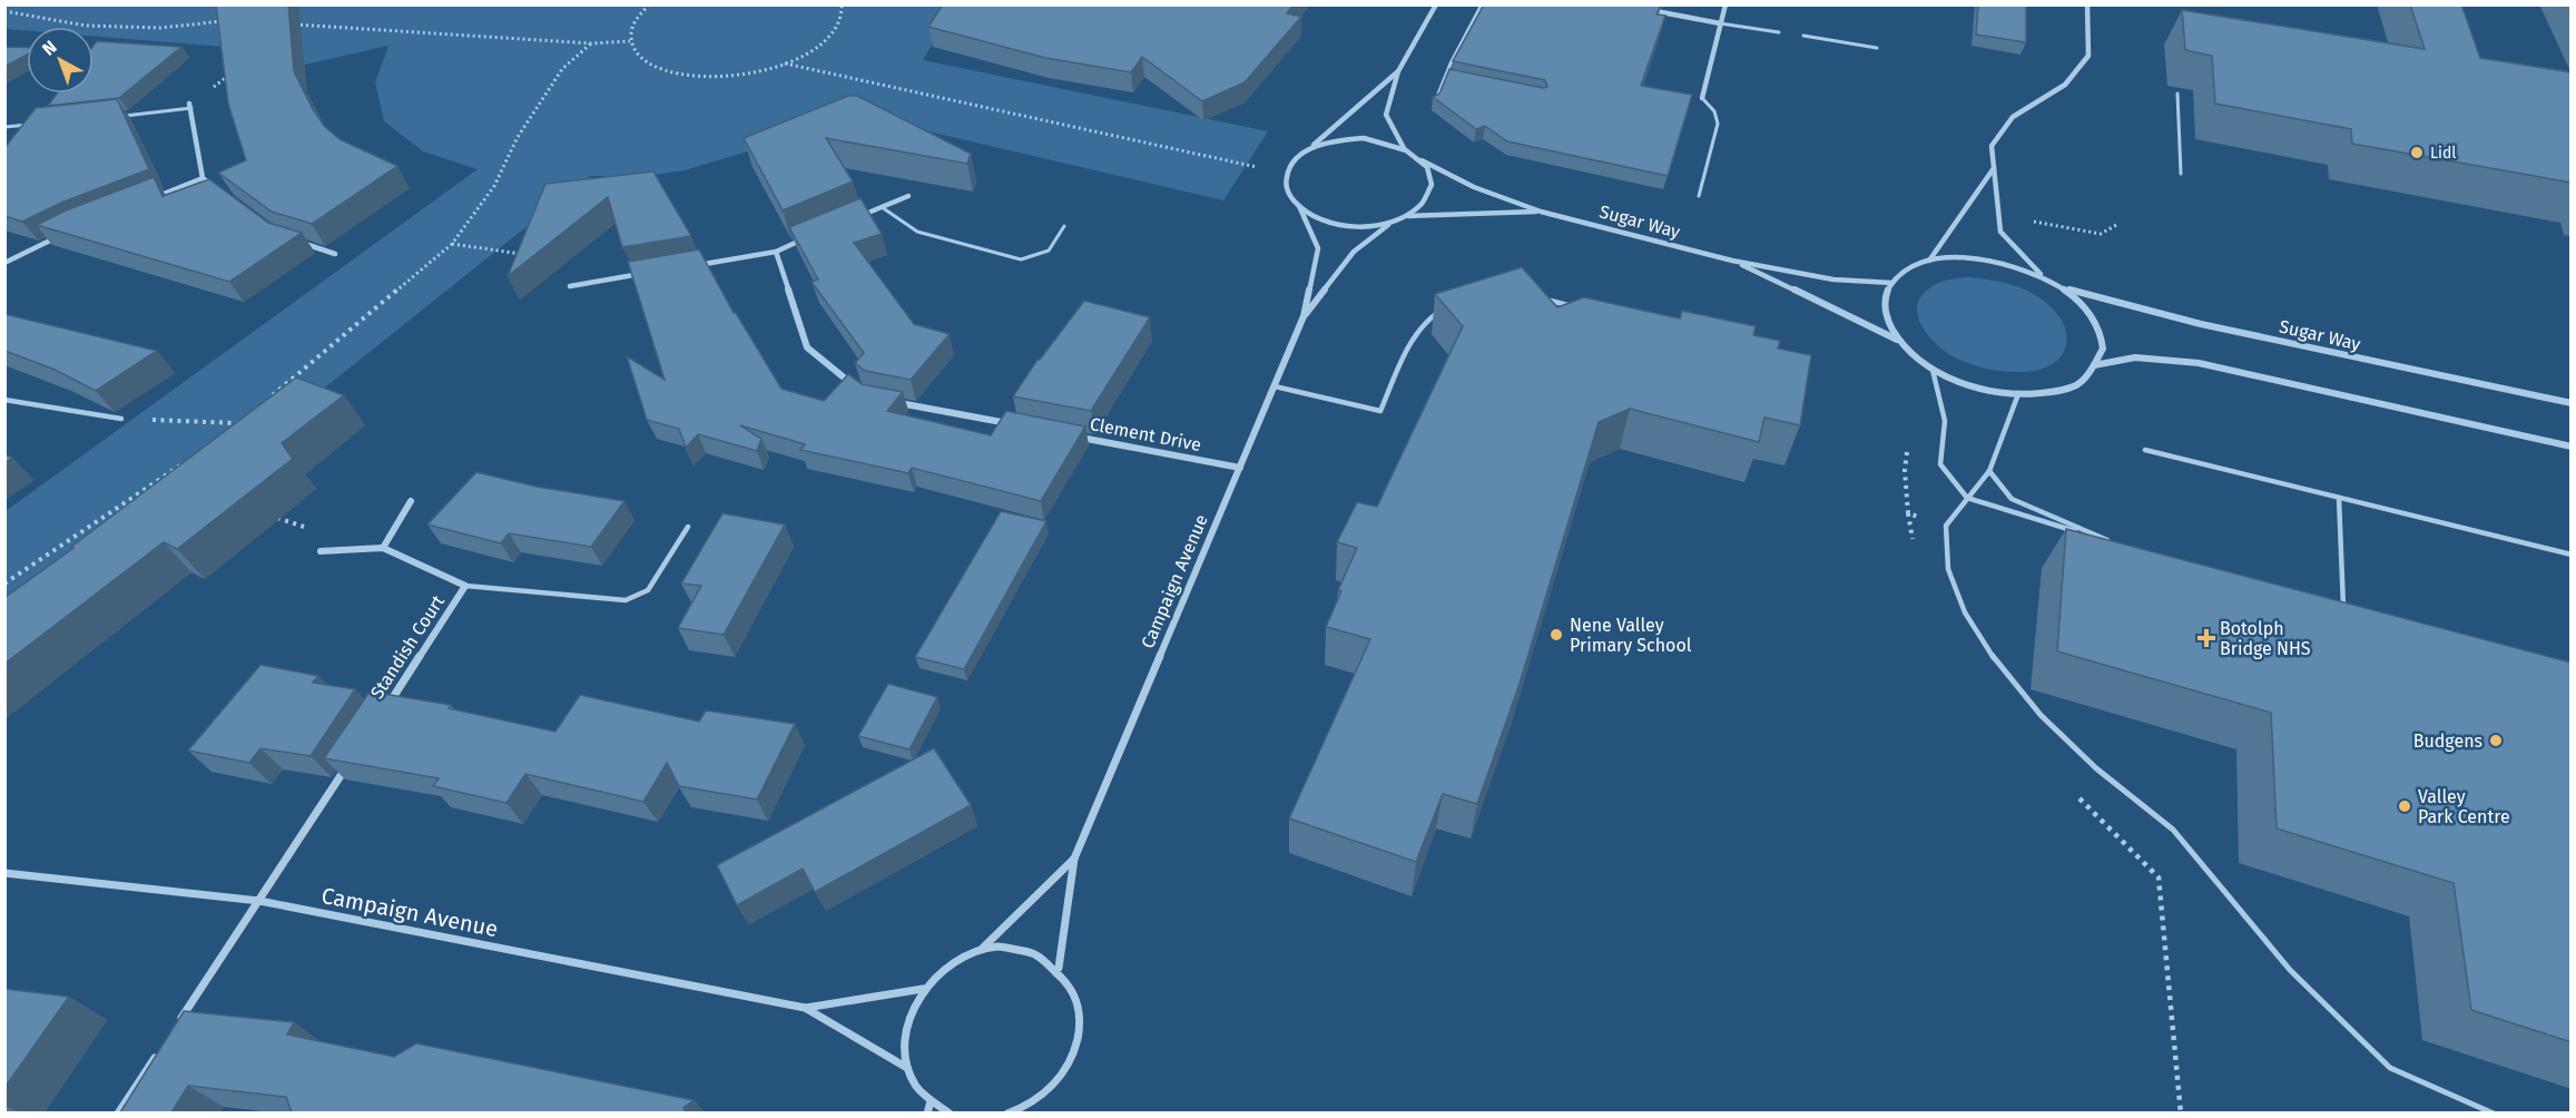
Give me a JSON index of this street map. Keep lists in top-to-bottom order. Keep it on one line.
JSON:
{"streets":{"street":["Sugar Way","Clement Drive","Campaign Avenue","Standish Court"]},"crossings":[["Sugar Way","Campaign Avenue"],["Clement Drive","Campaign Avenue"]],"places":{"other":["Lidl","Nene Valley Primary School","Budgens","Valley Park Centre"],"health":["Botolph Bridge NHS"]},"north":"top left"}
